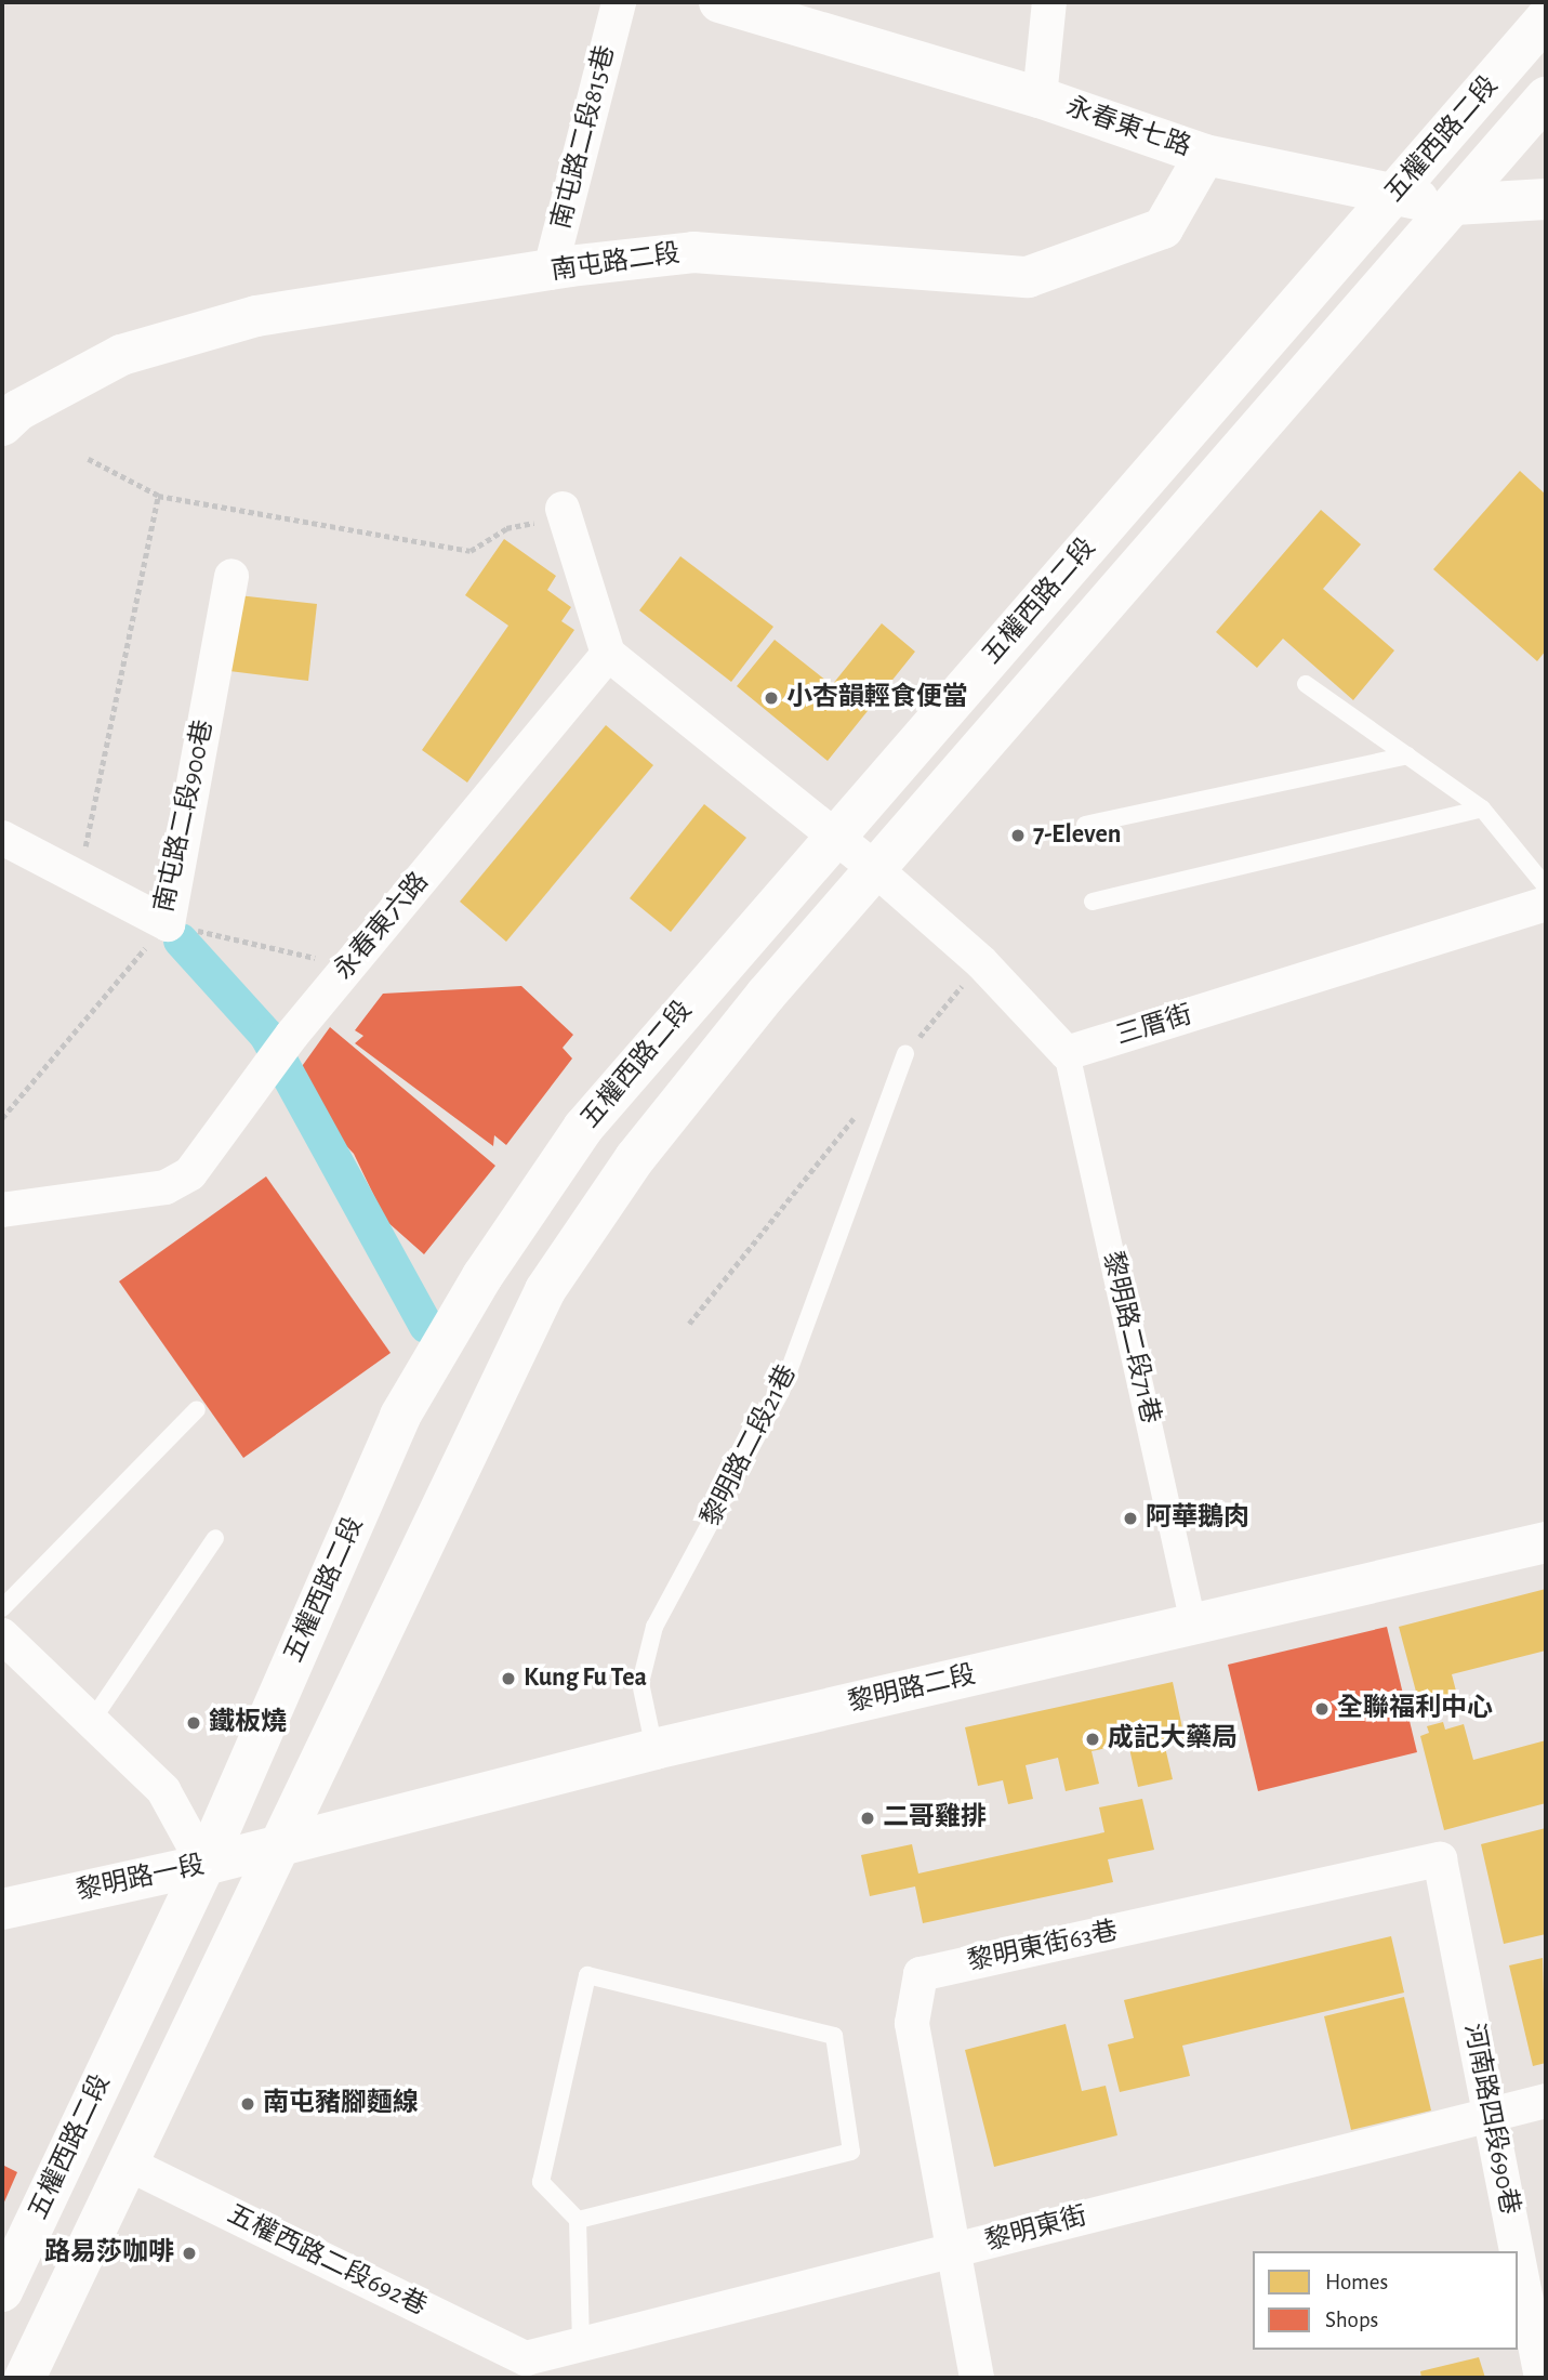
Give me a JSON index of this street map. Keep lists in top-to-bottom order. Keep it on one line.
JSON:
{"streets":{"main road":["永春東七路","五權西路二段","南屯路二段","黎明路二段","黎明路一段"],"street":["南屯路二段815巷","南屯路二段900巷","永春東六路","三厝街","黎明路二段71巷","黎明東街63巷","河南路四段690巷","黎明東街","五權西路二段692巷"],"lane":["黎明路二段21巷"]},"crossings":[["永春東七路","五權西路二段"],["永春東七路","南屯路二段"],["南屯路二段815巷","南屯路二段"],["五權西路二段","黎明路二段"],["五權西路二段","黎明路一段"],["五權西路二段","五權西路二段692巷"],["三厝街","黎明路二段71巷"],["黎明路二段71巷","黎明路二段"],["黎明路二段21巷","黎明路二段"],["黎明路二段","黎明路一段"],["黎明東街63巷","河南路四段690巷"],["黎明東街63巷","黎明東街"],["河南路四段690巷","黎明東街"],["黎明東街","五權西路二段692巷"]],"places":["小杏韻輕食便當","7-Eleven","阿華鵝肉","Kung Fu Tea","全聯福利中心","鐵板燒","成記大藥局","二哥雞排","南屯豬腳麵線","路易莎咖啡"],"legend":["Homes","Shops"]}
